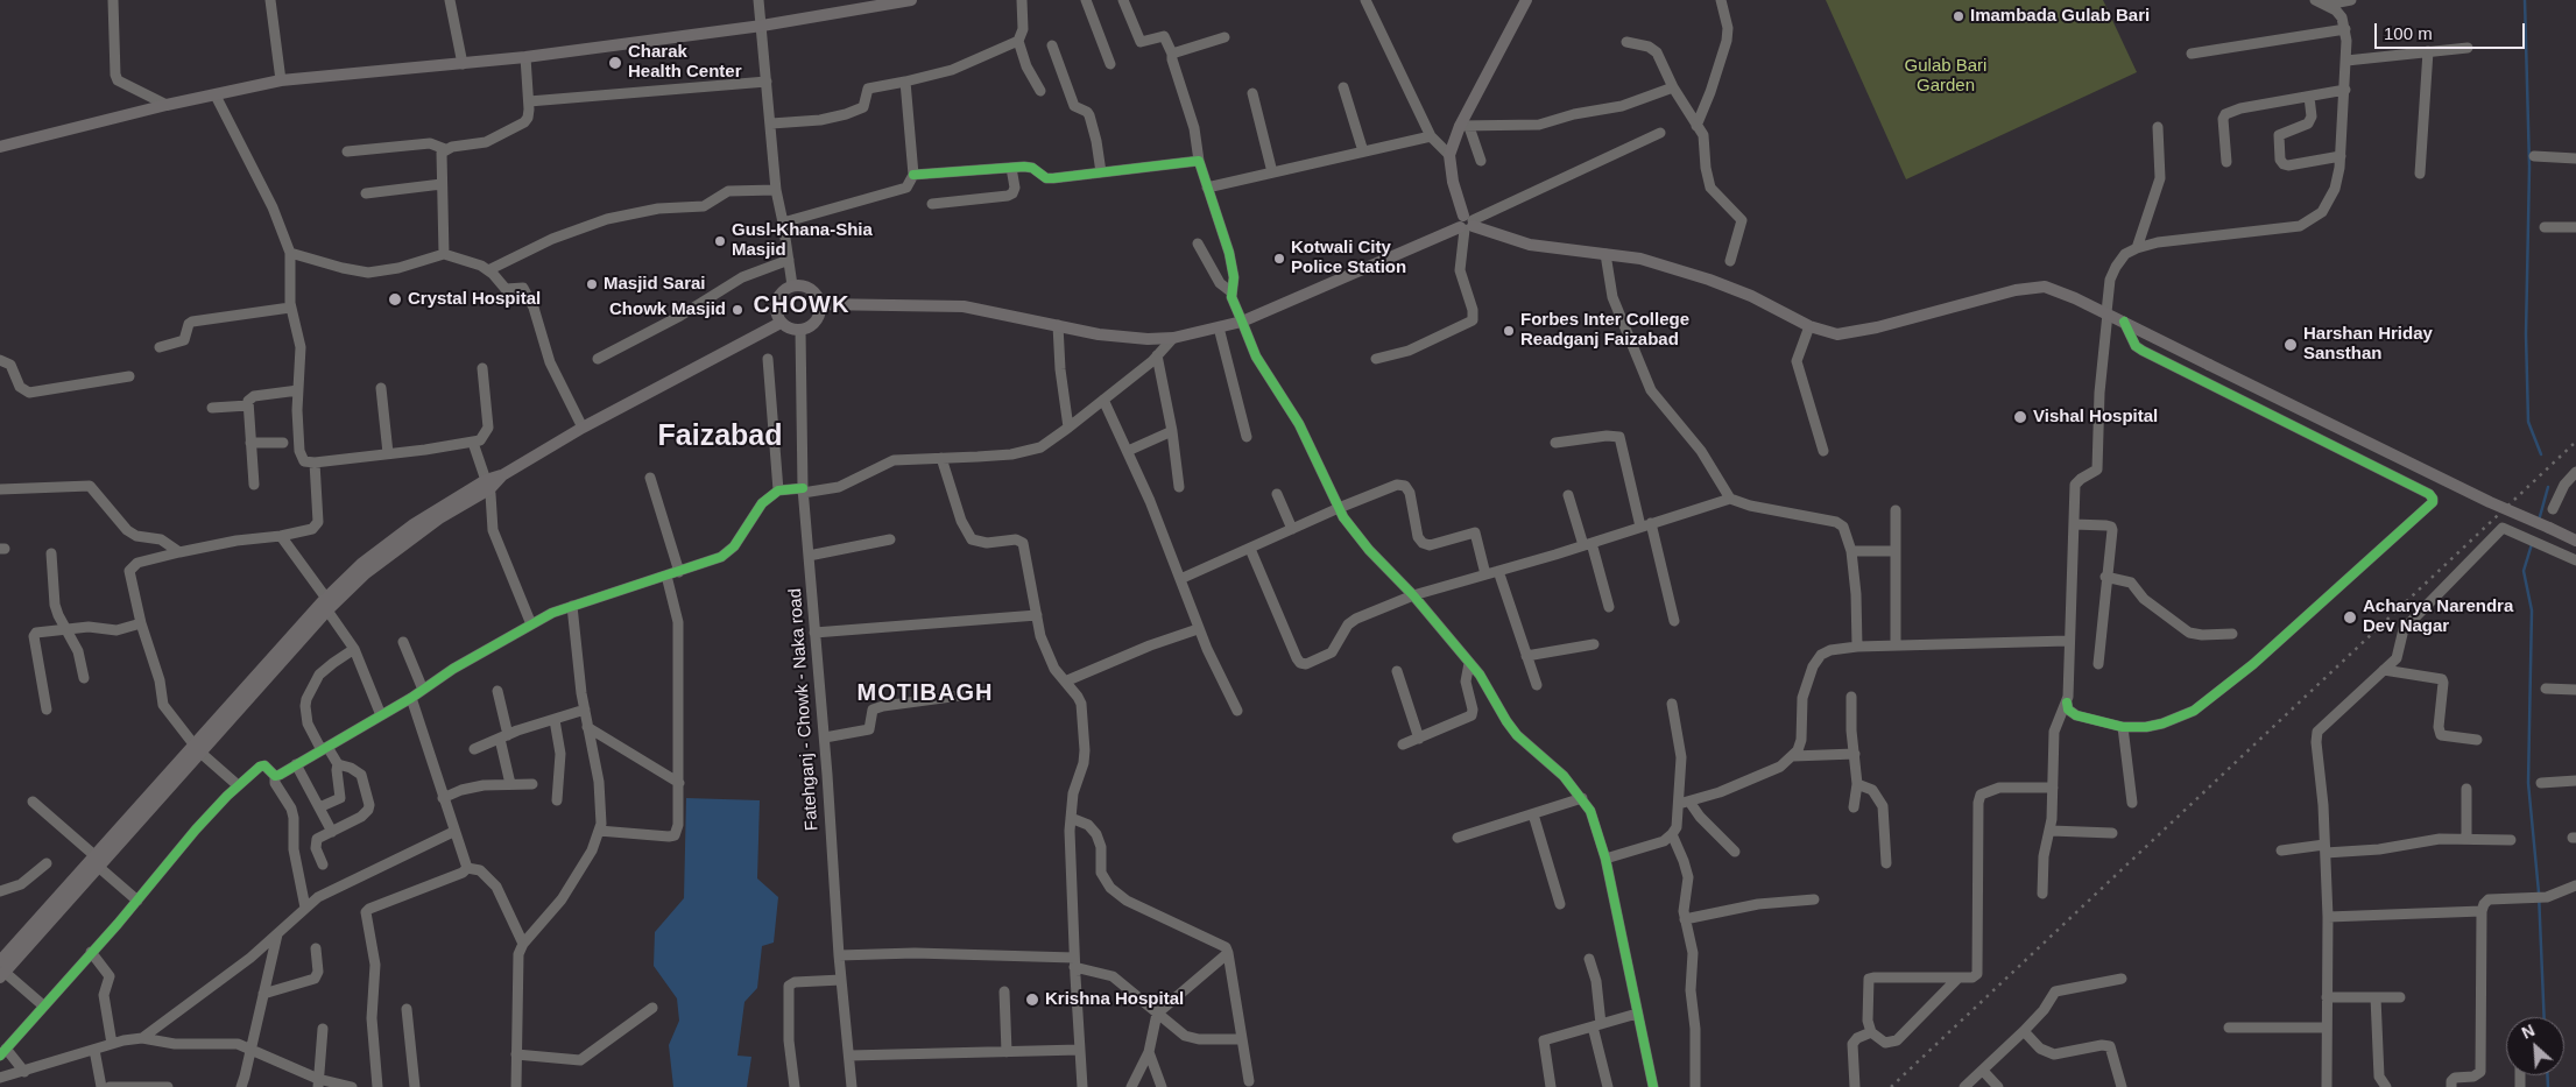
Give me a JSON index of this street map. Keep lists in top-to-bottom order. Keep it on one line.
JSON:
{"streets":{"street":["Fatehganj - Chowk - Naka road"]},"districts":["CHOWK","Faizabad","MOTIBAGH"],"parks":["Gulab Bari Garden"],"places":["Imambada Gulab Bari","Charak Health Center","Gusl-Khana-Shia Masjid","Kotwali City Police Station","Masjid Sarai","Crystal Hospital","Chowk Masjid","Forbes Inter College Readganj Faizabad","Harshan Hriday Sansthan","Vishal Hospital","Acharya Narendra Dev Nagar","Krishna Hospital"],"scale_bar":"100 m","north":"top left"}
